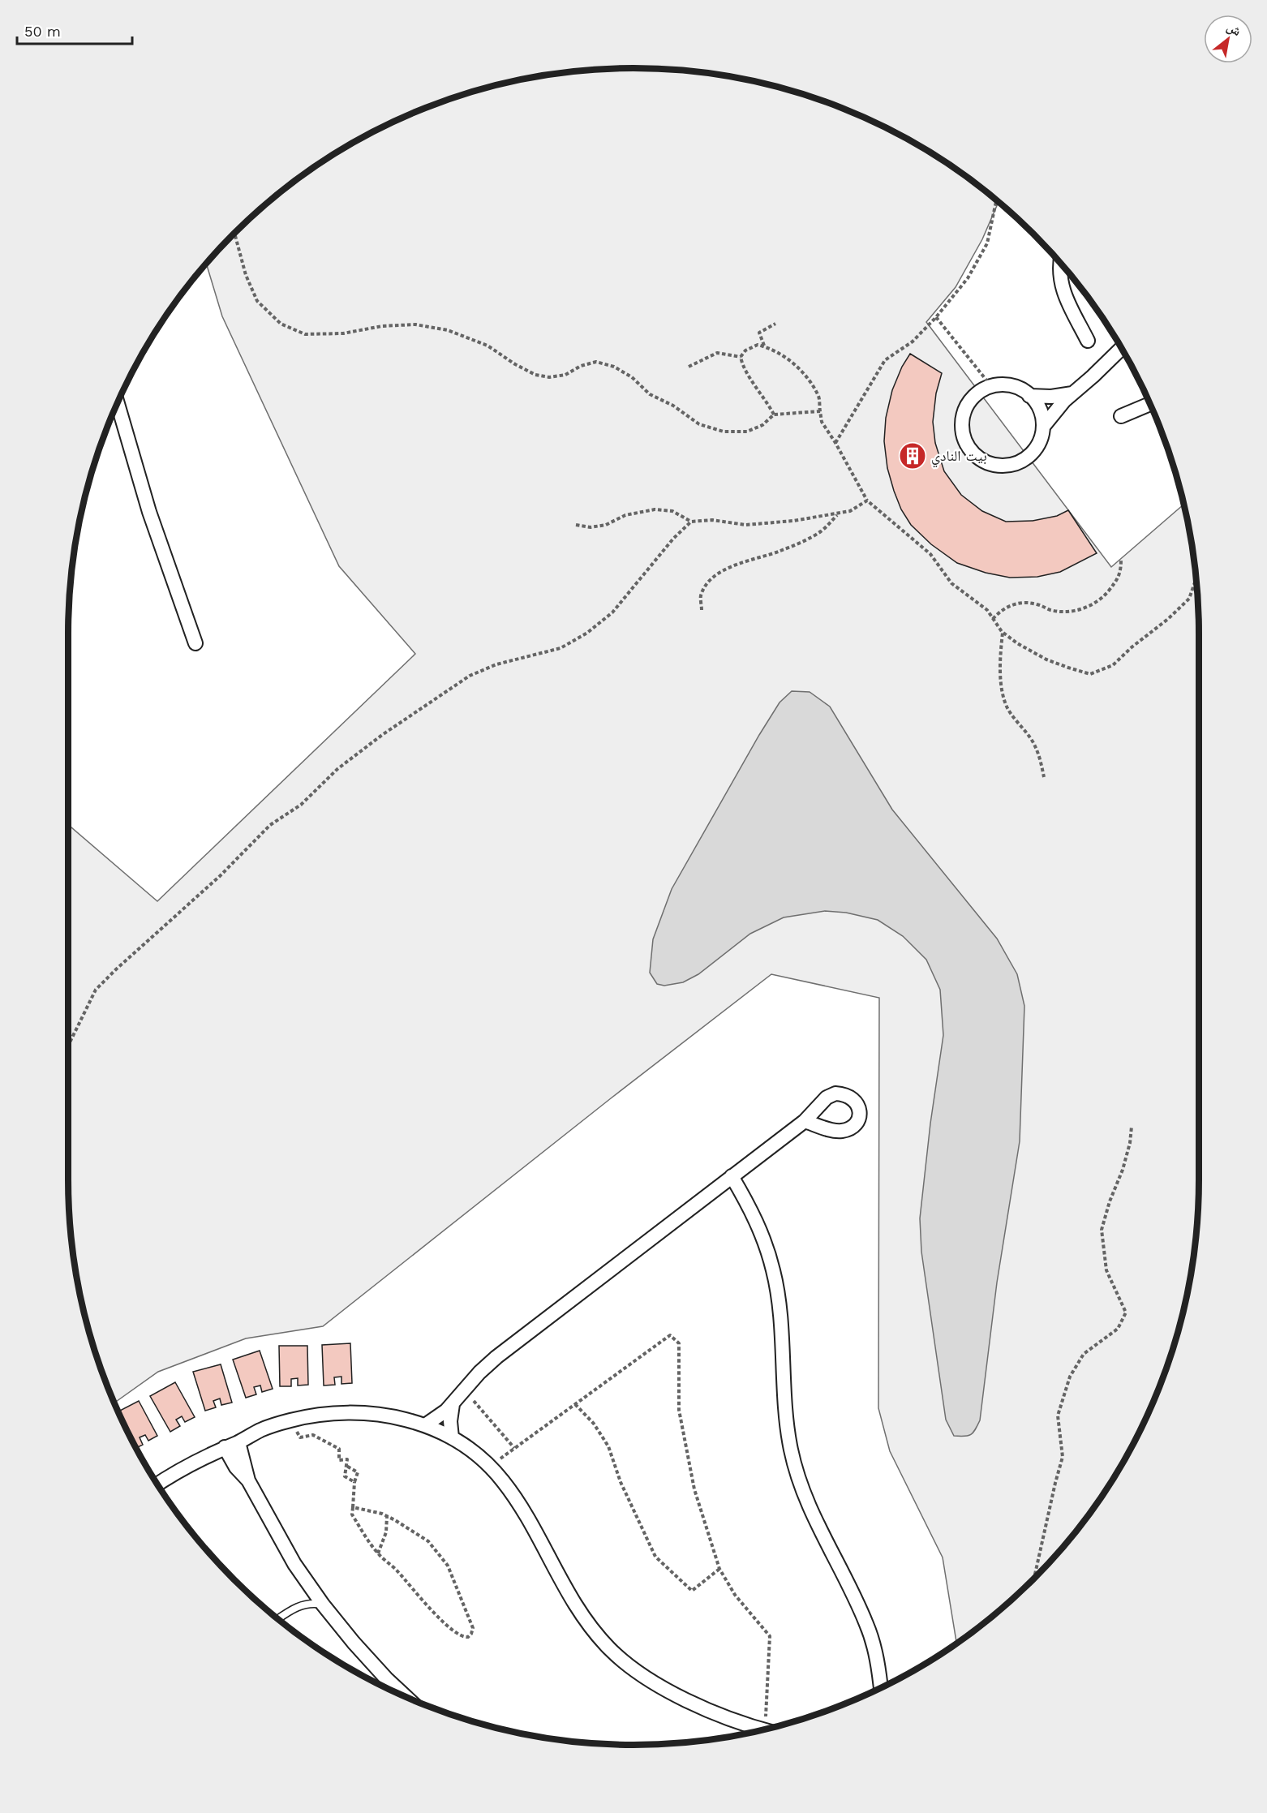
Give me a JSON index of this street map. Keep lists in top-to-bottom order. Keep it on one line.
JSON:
{"places":{"building":["بيت النادي"]},"scale_bar":"50 m","north":"top right"}
